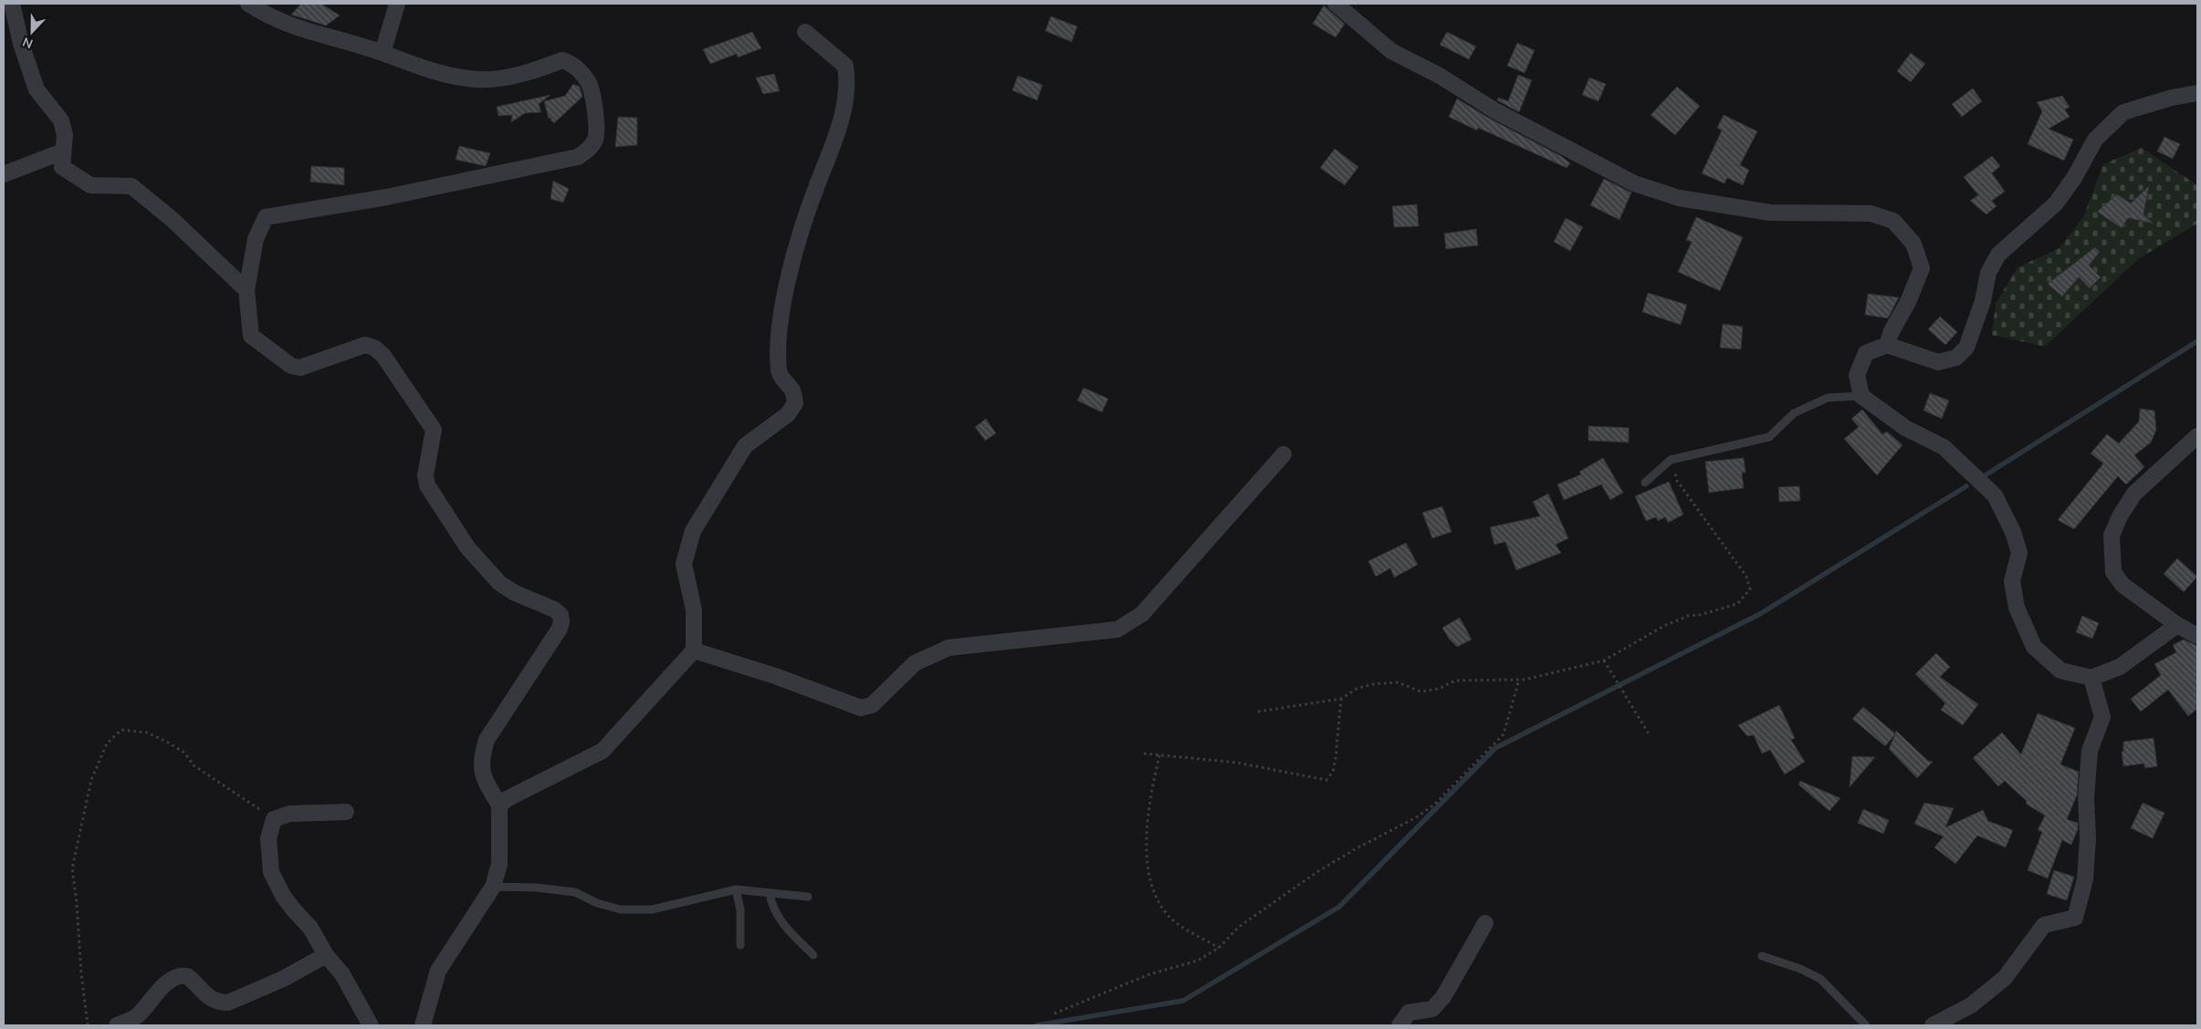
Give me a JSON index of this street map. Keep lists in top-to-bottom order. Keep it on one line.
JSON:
{"north":"bottom"}
